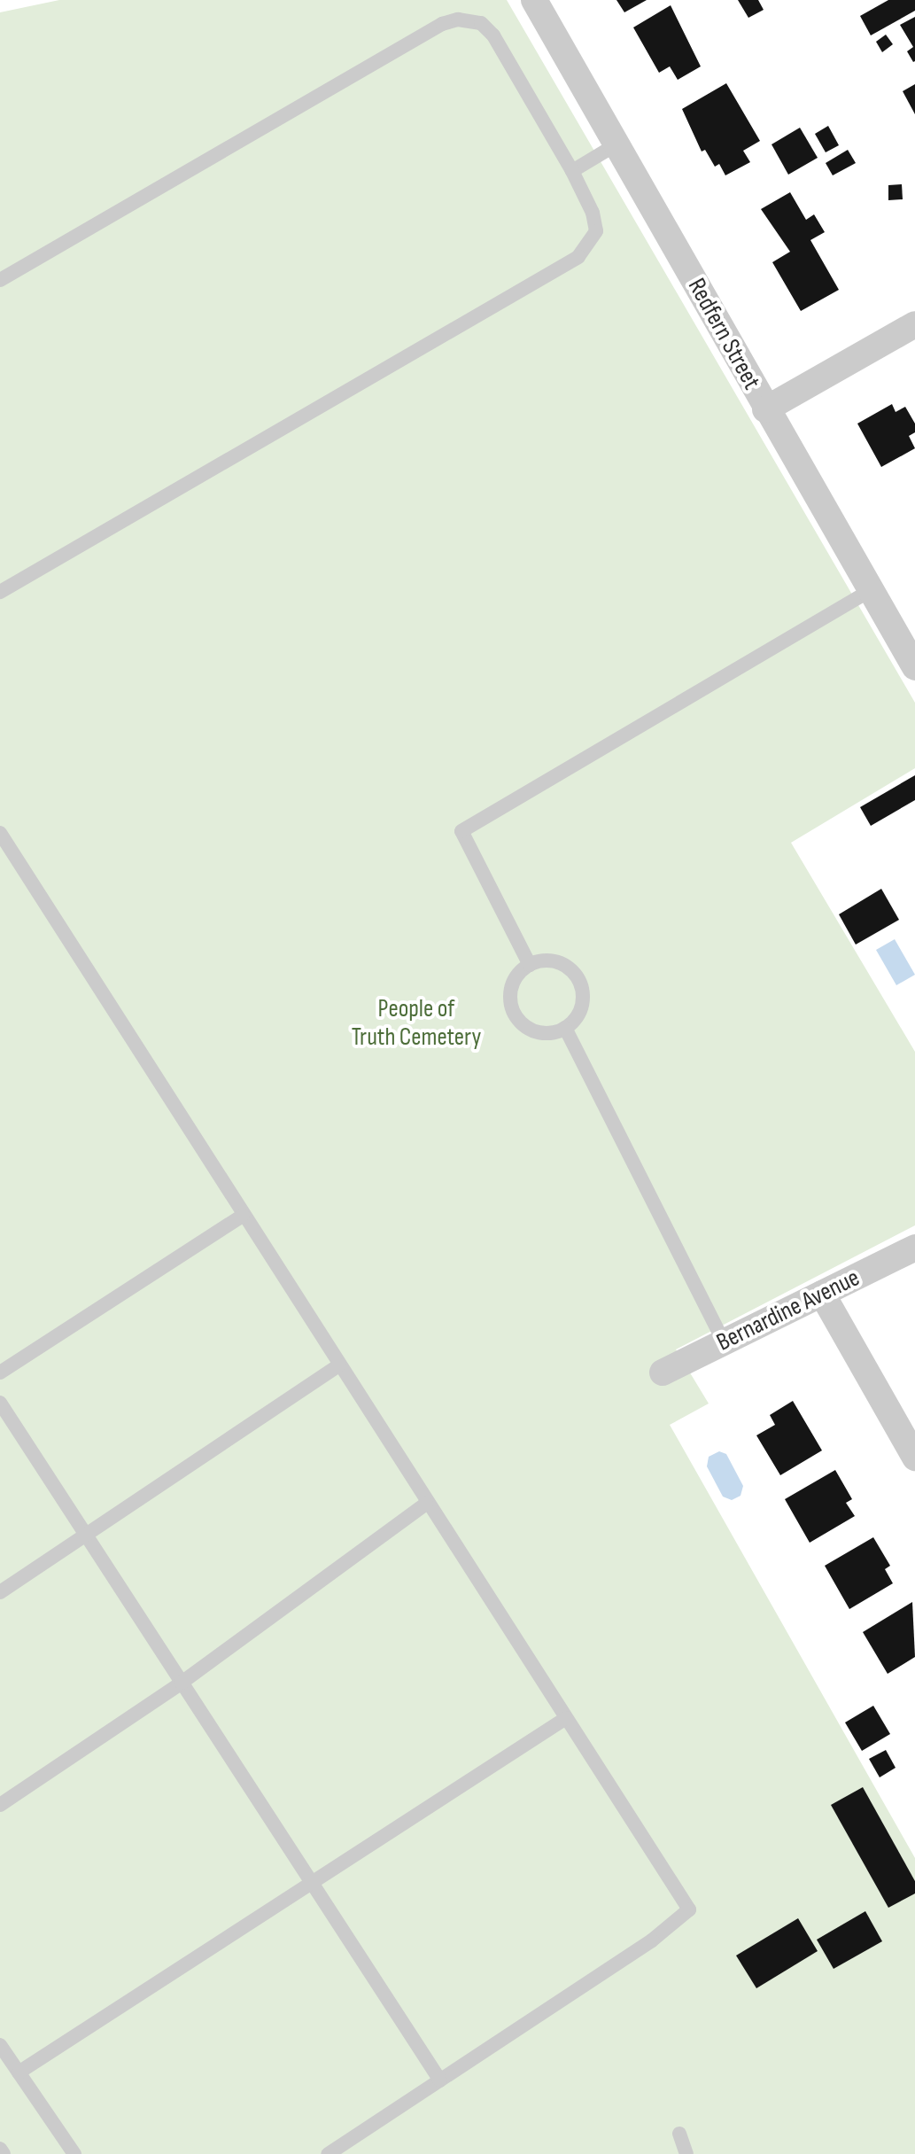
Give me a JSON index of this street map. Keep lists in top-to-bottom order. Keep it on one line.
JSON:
{"streets":{"street":["Redfern Street","Bernardine Avenue"]},"parks":["People of Truth Cemetery"]}
